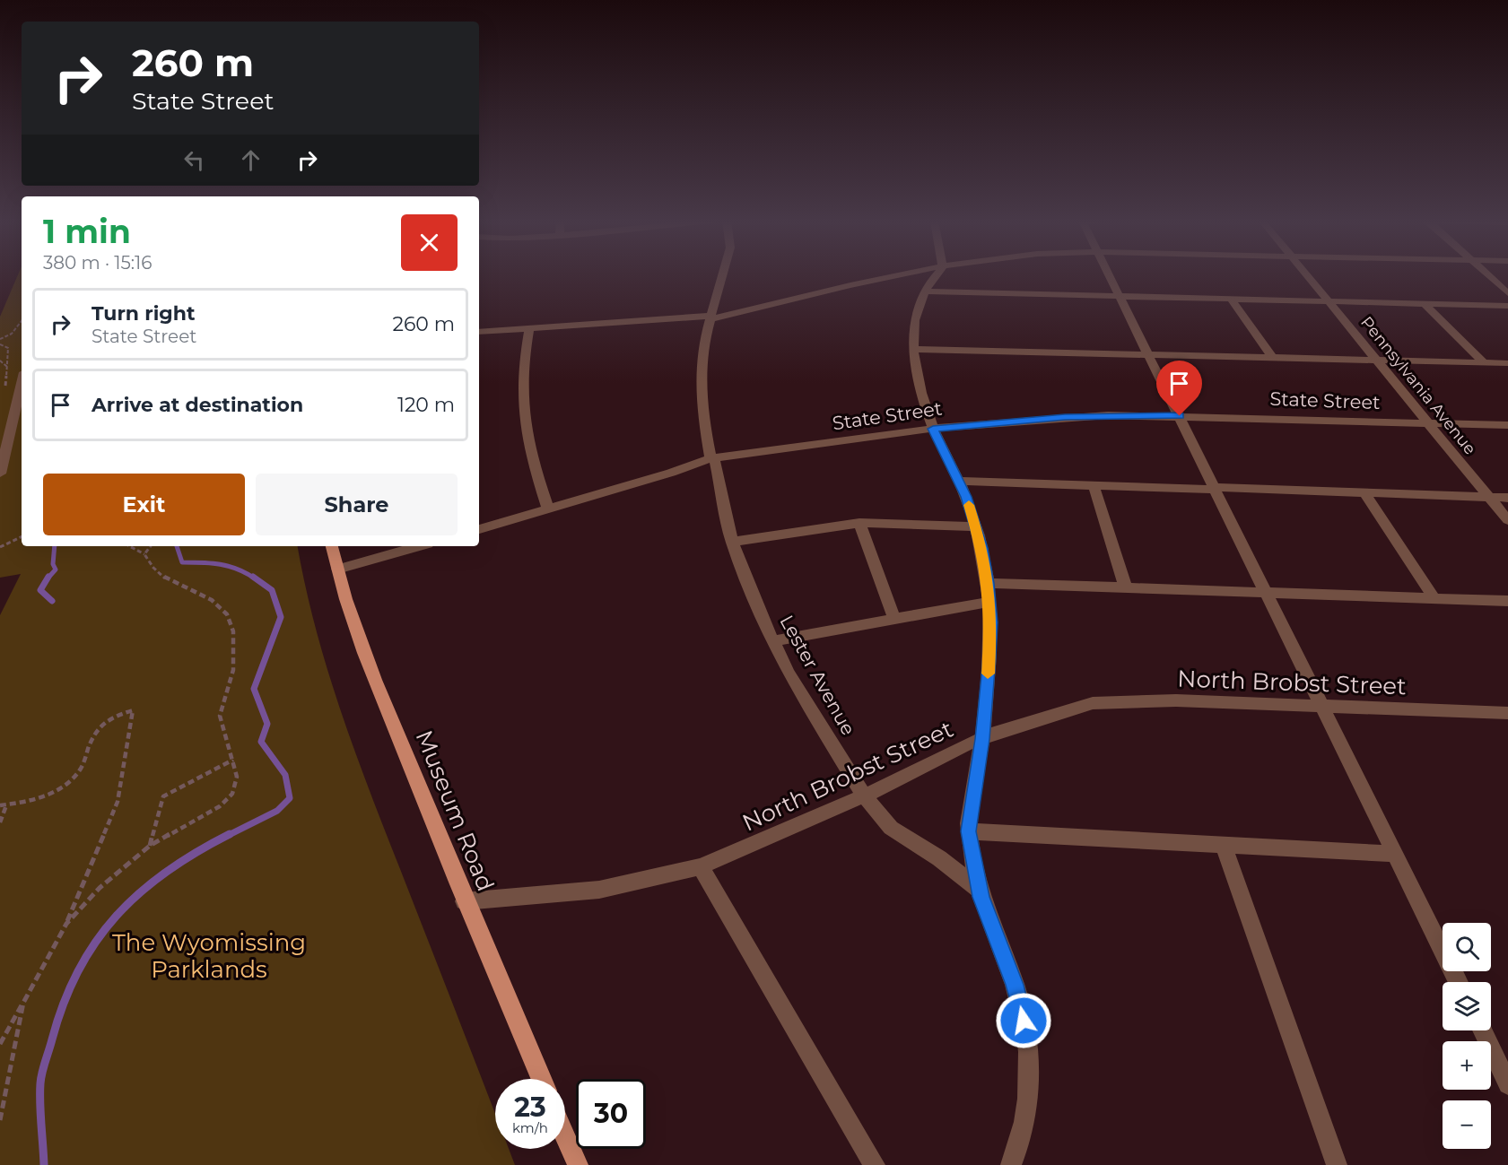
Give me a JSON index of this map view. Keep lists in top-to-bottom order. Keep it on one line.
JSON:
{"streets":{"main road":["Museum Road"],"street":["Pennsylvania Avenue","State Street","Lester Avenue","North Brobst Street"]},"crossings":[["Pennsylvania Avenue","State Street"],["State Street","Lester Avenue"],["Lester Avenue","North Brobst Street"],["North Brobst Street","Museum Road"]],"parks":["The Wyomissing Parklands"],"page":{"turn":["260 m","State Street"],"heading":["1 min","380 m · 15:16"],"list":[{"name":"Turn right","note":"State Street","value":"260 m"},{"name":"Arrive at destination","value":"120 m"}],"buttons":["Exit","Share"],"map_buttons":["+","−"],"speed":"23 km/h","limit":"30"}}
